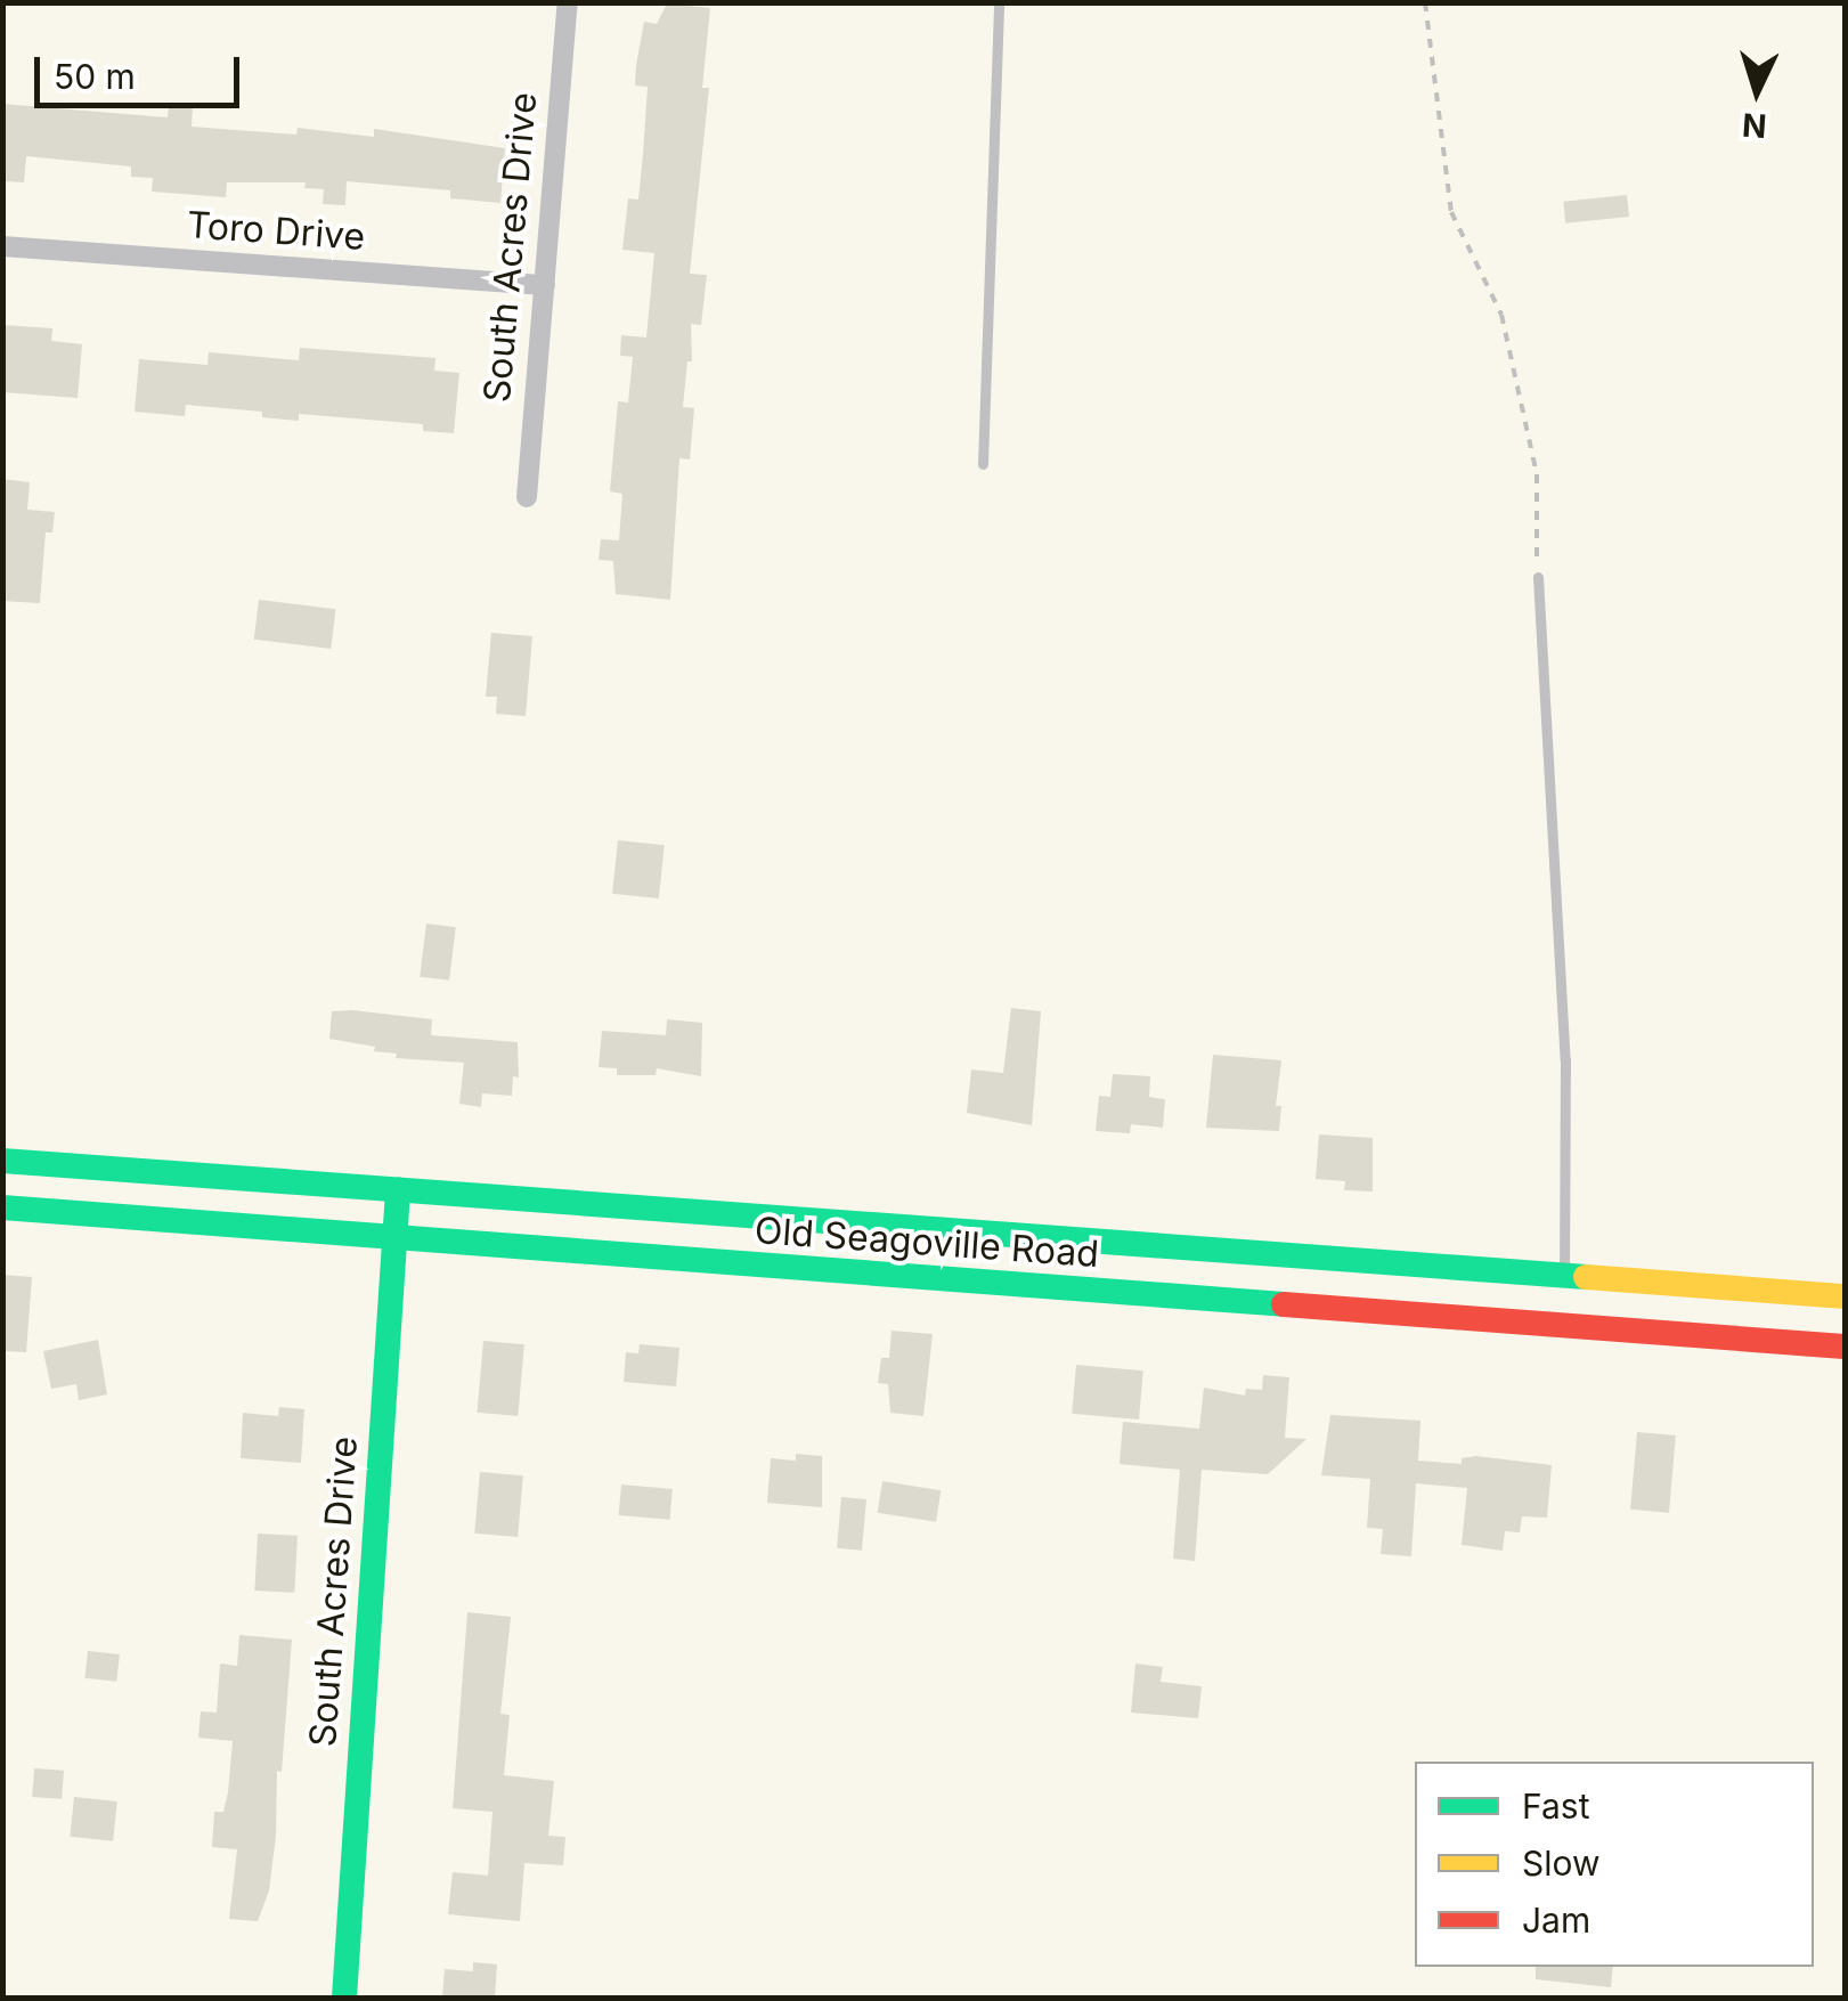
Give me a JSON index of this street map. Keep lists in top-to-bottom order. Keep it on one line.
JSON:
{"streets":{"main road":["South Acres Drive","Old Seagoville Road"],"street":["Toro Drive"]},"crossings":[["Toro Drive","South Acres Drive"],["South Acres Drive","Old Seagoville Road"]],"legend":["Fast","Slow","Jam"],"scale_bar":"50 m","north":"bottom"}
